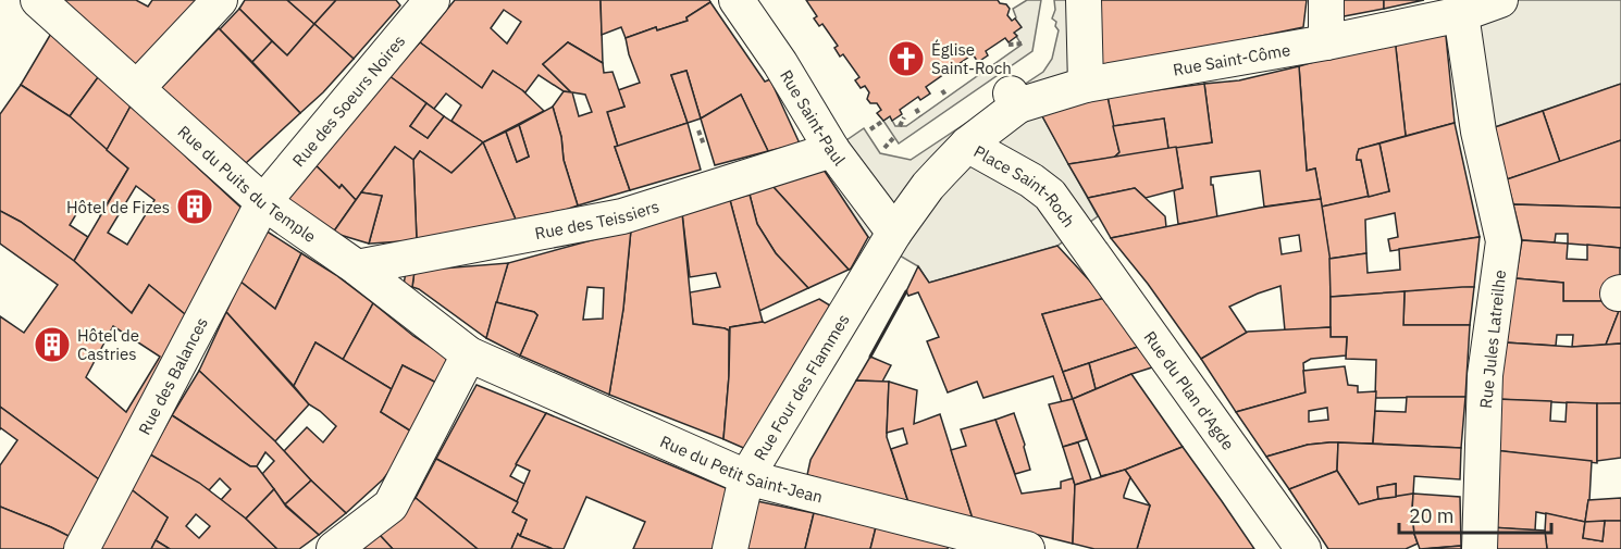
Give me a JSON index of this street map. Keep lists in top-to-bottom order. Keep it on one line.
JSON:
{"streets":{"street":["Rue Saint-Côme","Rue des Soeurs Noires","Rue Saint-Paul","Rue du Puits du Temple","Place Saint-Roch","Rue des Teissiers","Rue Jules Latreilhe","Rue des Balances","Rue Four des Flammes","Rue du Plan d'Agde","Rue du Petit Saint-Jean"]},"crossings":[["Rue Saint-Côme","Place Saint-Roch"],["Rue Saint-Côme","Rue Jules Latreilhe"],["Rue des Soeurs Noires","Rue du Puits du Temple"],["Rue des Soeurs Noires","Rue des Balances"],["Rue Saint-Paul","Place Saint-Roch"],["Rue Saint-Paul","Rue des Teissiers"],["Rue Saint-Paul","Rue Four des Flammes"],["Rue du Puits du Temple","Rue des Teissiers"],["Rue du Puits du Temple","Rue des Balances"],["Rue du Puits du Temple","Rue du Petit Saint-Jean"],["Place Saint-Roch","Rue Four des Flammes"],["Place Saint-Roch","Rue du Plan d'Agde"],["Rue Four des Flammes","Rue du Petit Saint-Jean"]],"places":{"church":["Église Saint-Roch"],"building":["Hôtel de Fizes","Hôtel de Castries"]},"scale_bar":"20 m"}
